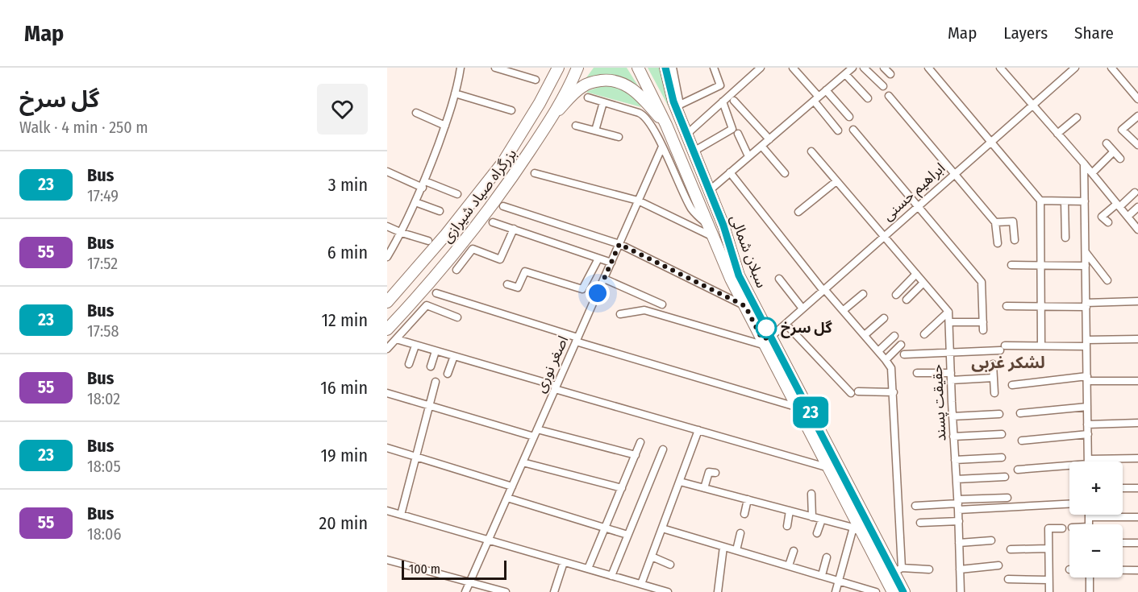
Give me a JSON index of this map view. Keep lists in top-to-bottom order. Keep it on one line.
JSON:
{"streets":{"main road":["بزرگراه صیاد شیرازی","سبلان شمالی"],"street":["ابراهیم حسنی","اصغر نوری","حقیقت پسند"]},"crossings":[["ابراهیم حسنی","سبلان شمالی"]],"districts":["لشکر غربی"],"places":["گل سرخ"],"lines":["bus line 23"],"scale_bar":"100 m","page":{"header":"Map","nav":["Map","Layers","Share"],"heading":["گل سرخ","Walk · 4 min · 250 m"],"on_map":"23","list":[{"mark":"23","name":"Bus","note":"17:49","value":"3 min"},{"mark":"55","name":"Bus","note":"17:52","value":"6 min"},{"mark":"23","name":"Bus","note":"17:58","value":"12 min"},{"mark":"55","name":"Bus","note":"18:02","value":"16 min"},{"mark":"23","name":"Bus","note":"18:05","value":"19 min"},{"mark":"55","name":"Bus","note":"18:06","value":"20 min"}],"map_buttons":["+","−"],"scale":"100 m"}}
